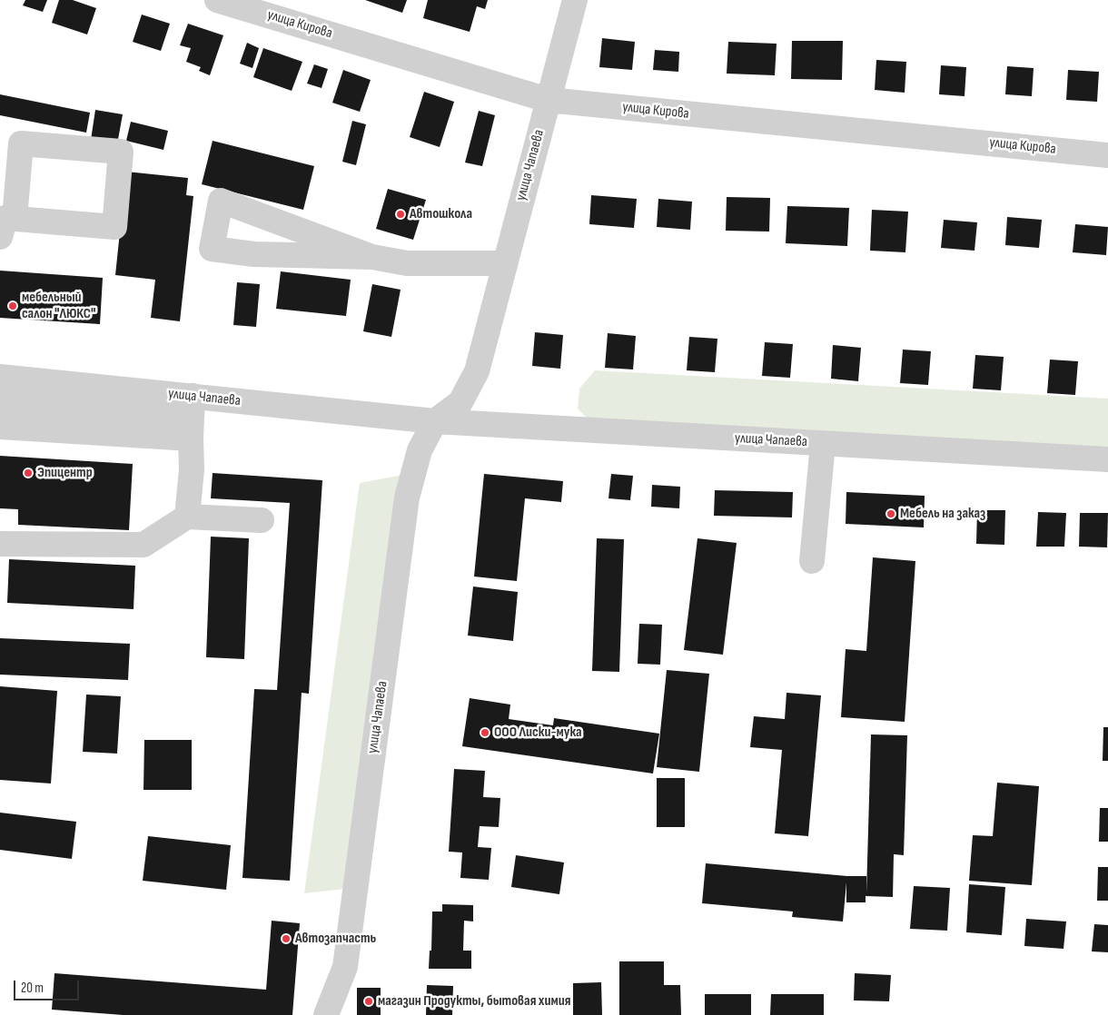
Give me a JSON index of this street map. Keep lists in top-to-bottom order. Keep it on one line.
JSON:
{"streets":{"street":["улица Кирова","улица Чапаева"]},"crossings":[["улица Кирова","улица Чапаева"]],"places":["Автошкола","мебельный салон \"ЛЮКС\"","Эпицентр","Мебель на заказ","ООО Лиски-мука","Автозапчасть","магазин Продукты, бытовая химия"],"scale_bar":"20 m"}
